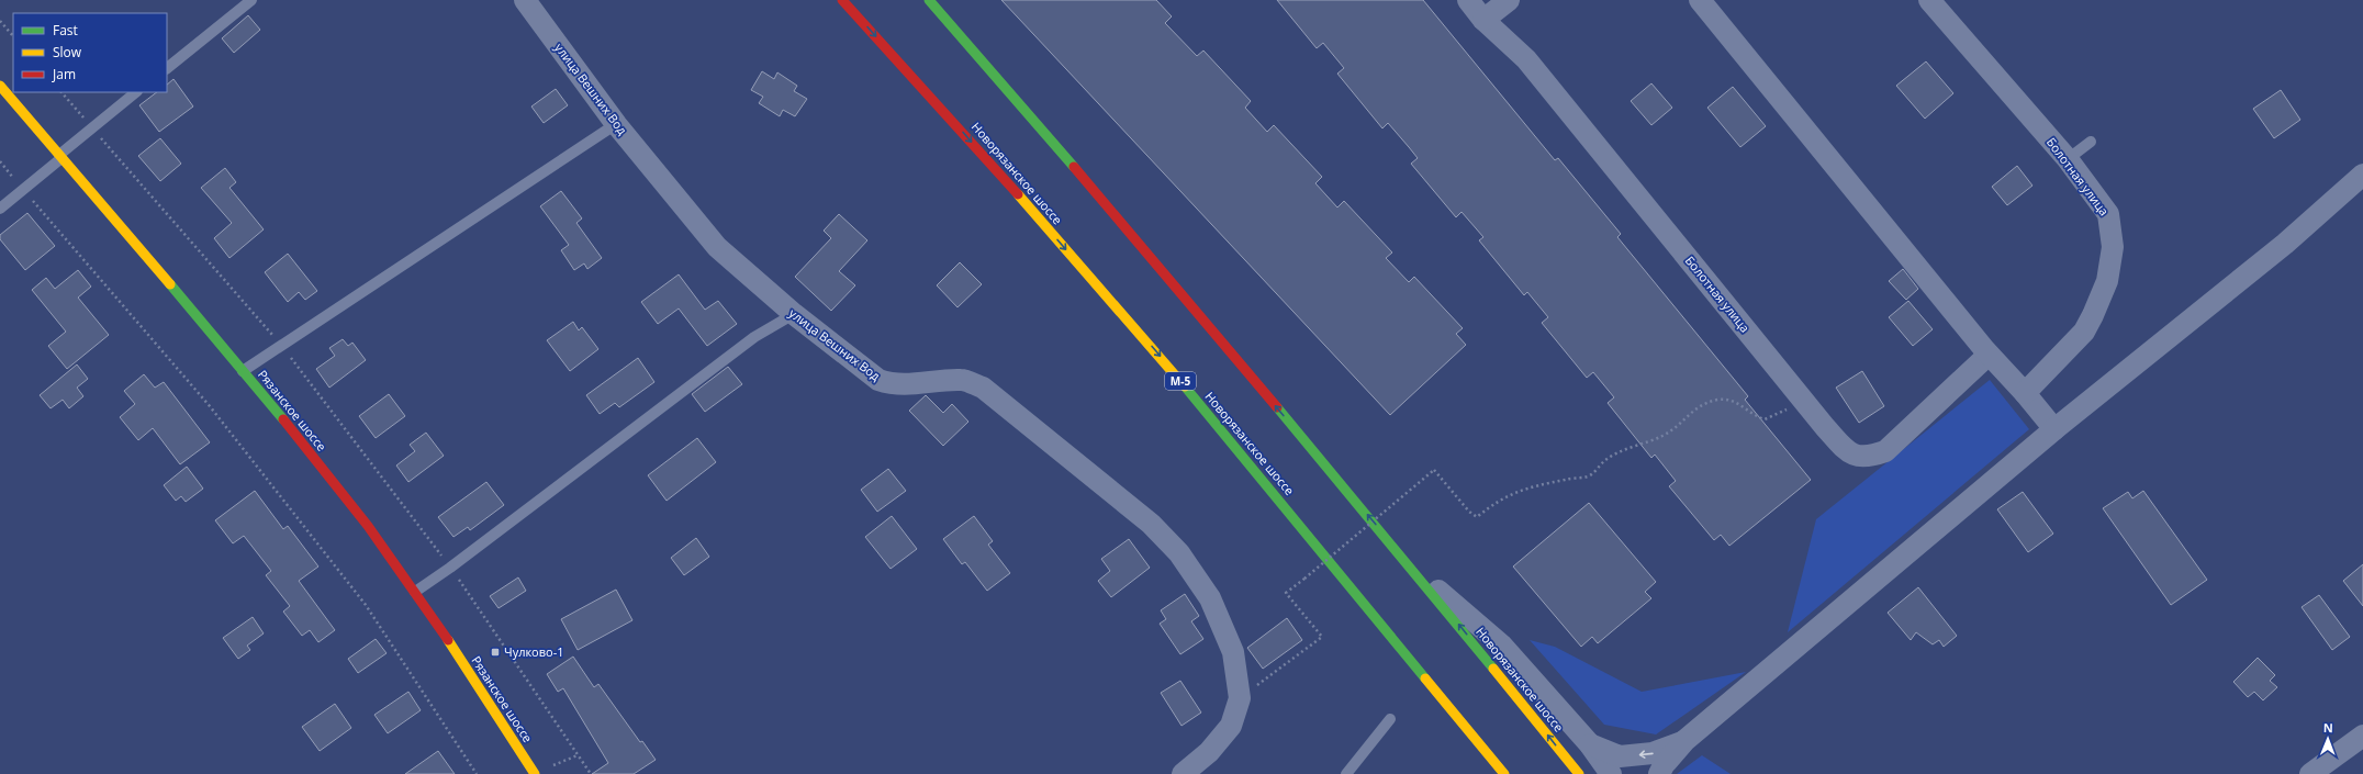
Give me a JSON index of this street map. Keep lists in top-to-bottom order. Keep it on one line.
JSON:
{"streets":{"main road":["Новорязанское шоссе","М-5","Рязанское шоссе"],"street":["улица Вешних Вод","Болотная улица"]},"places":{"transit":["Чулково-1"]},"legend":["Fast","Slow","Jam"],"north":"top"}
